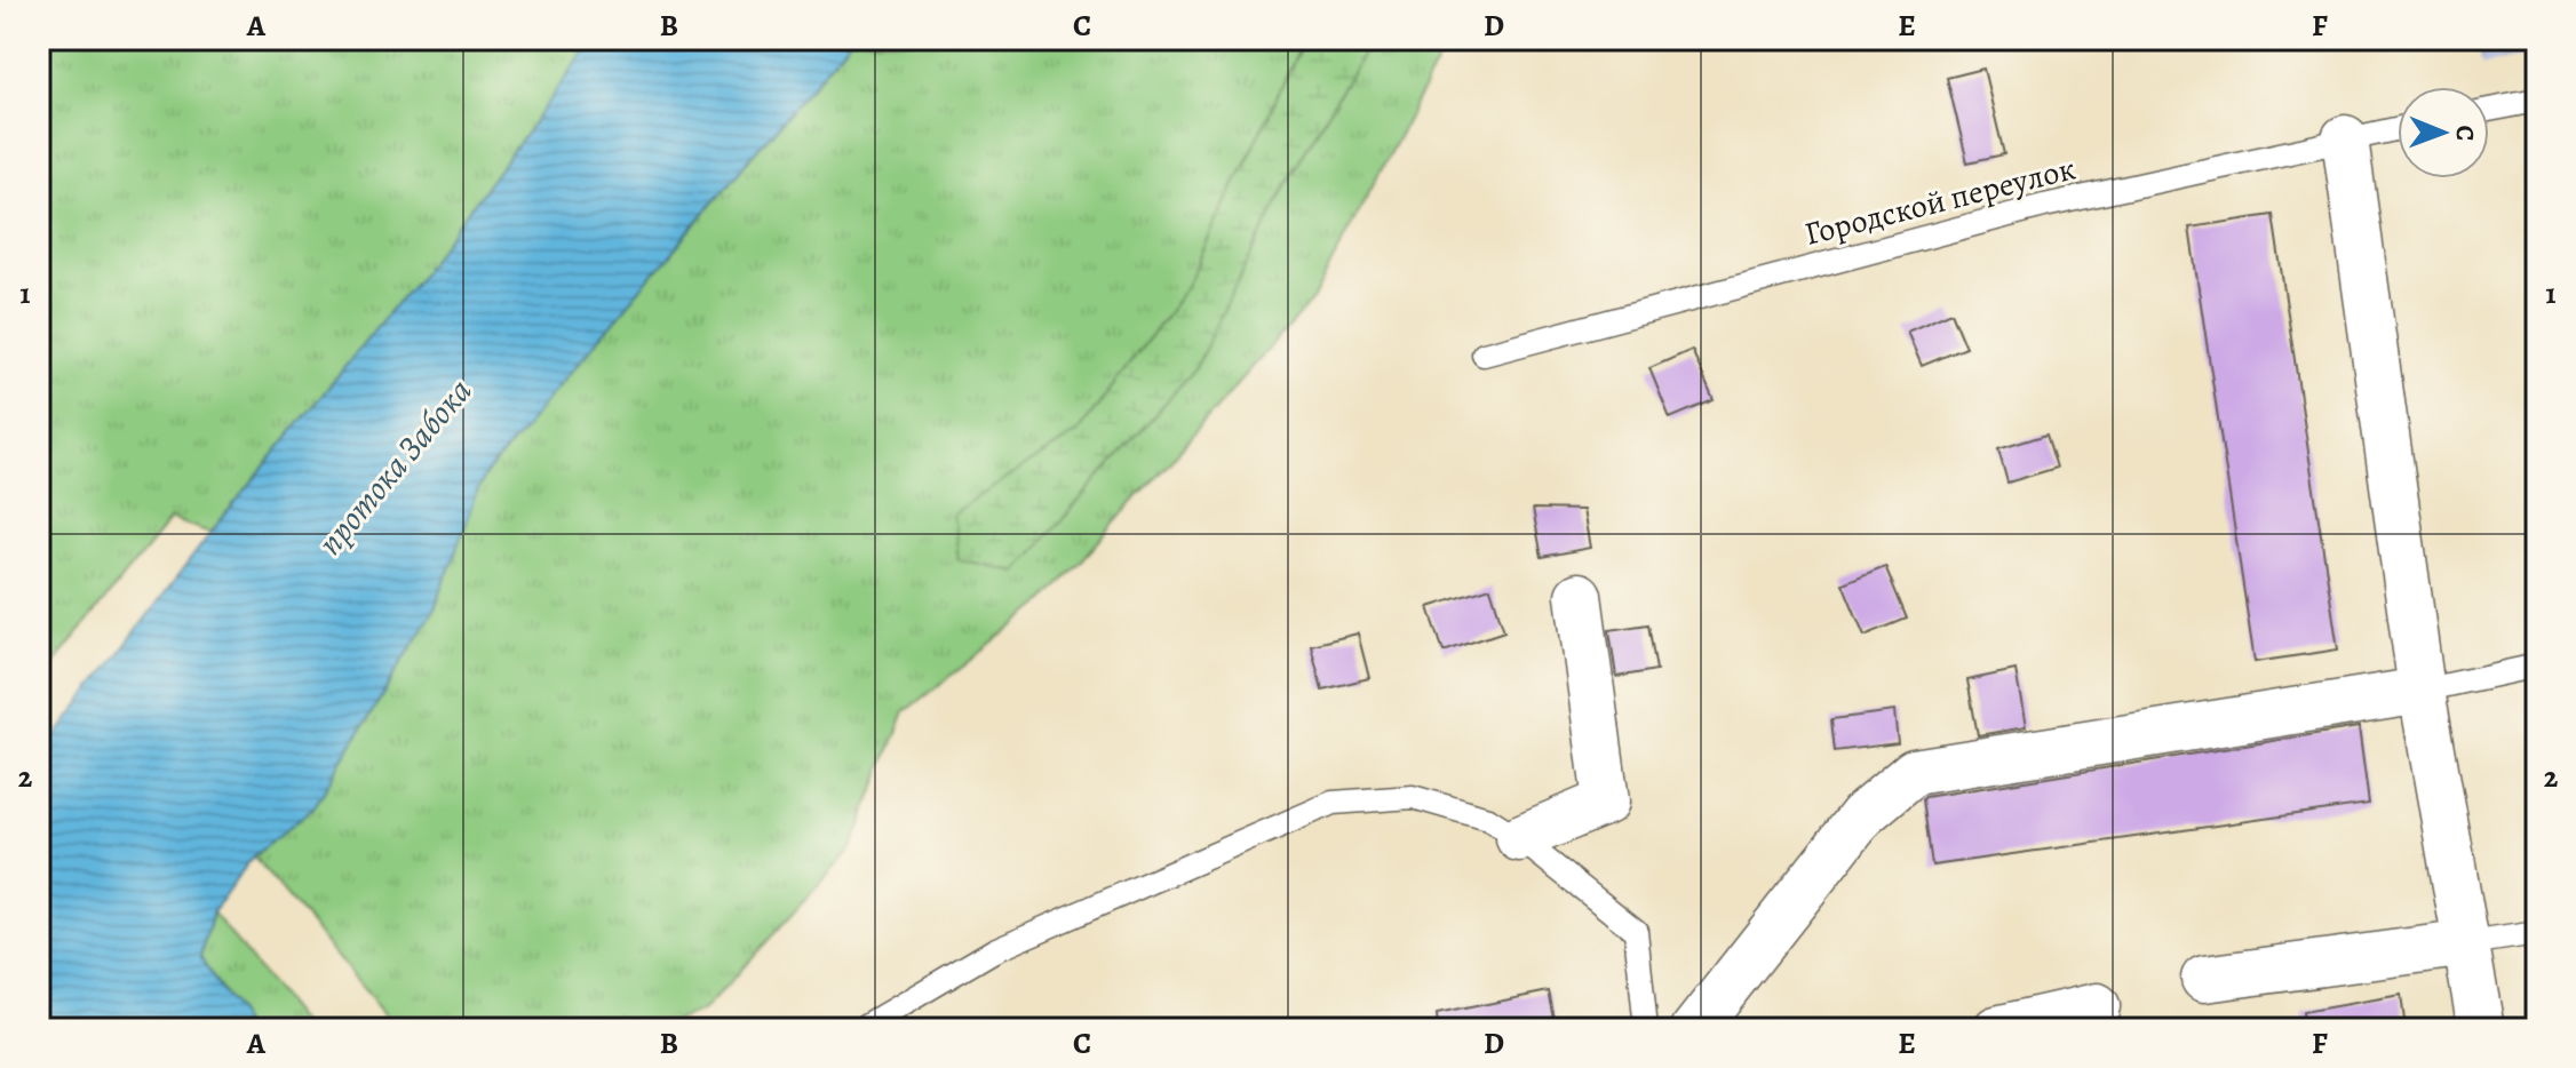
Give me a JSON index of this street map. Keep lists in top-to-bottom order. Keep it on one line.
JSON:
{"streets":{"lane":["Городской переулок"]},"water":["протока Забока"],"north":"right","grid":{"columns":["A","B","C","D","E","F"],"rows":["1","2"]}}
